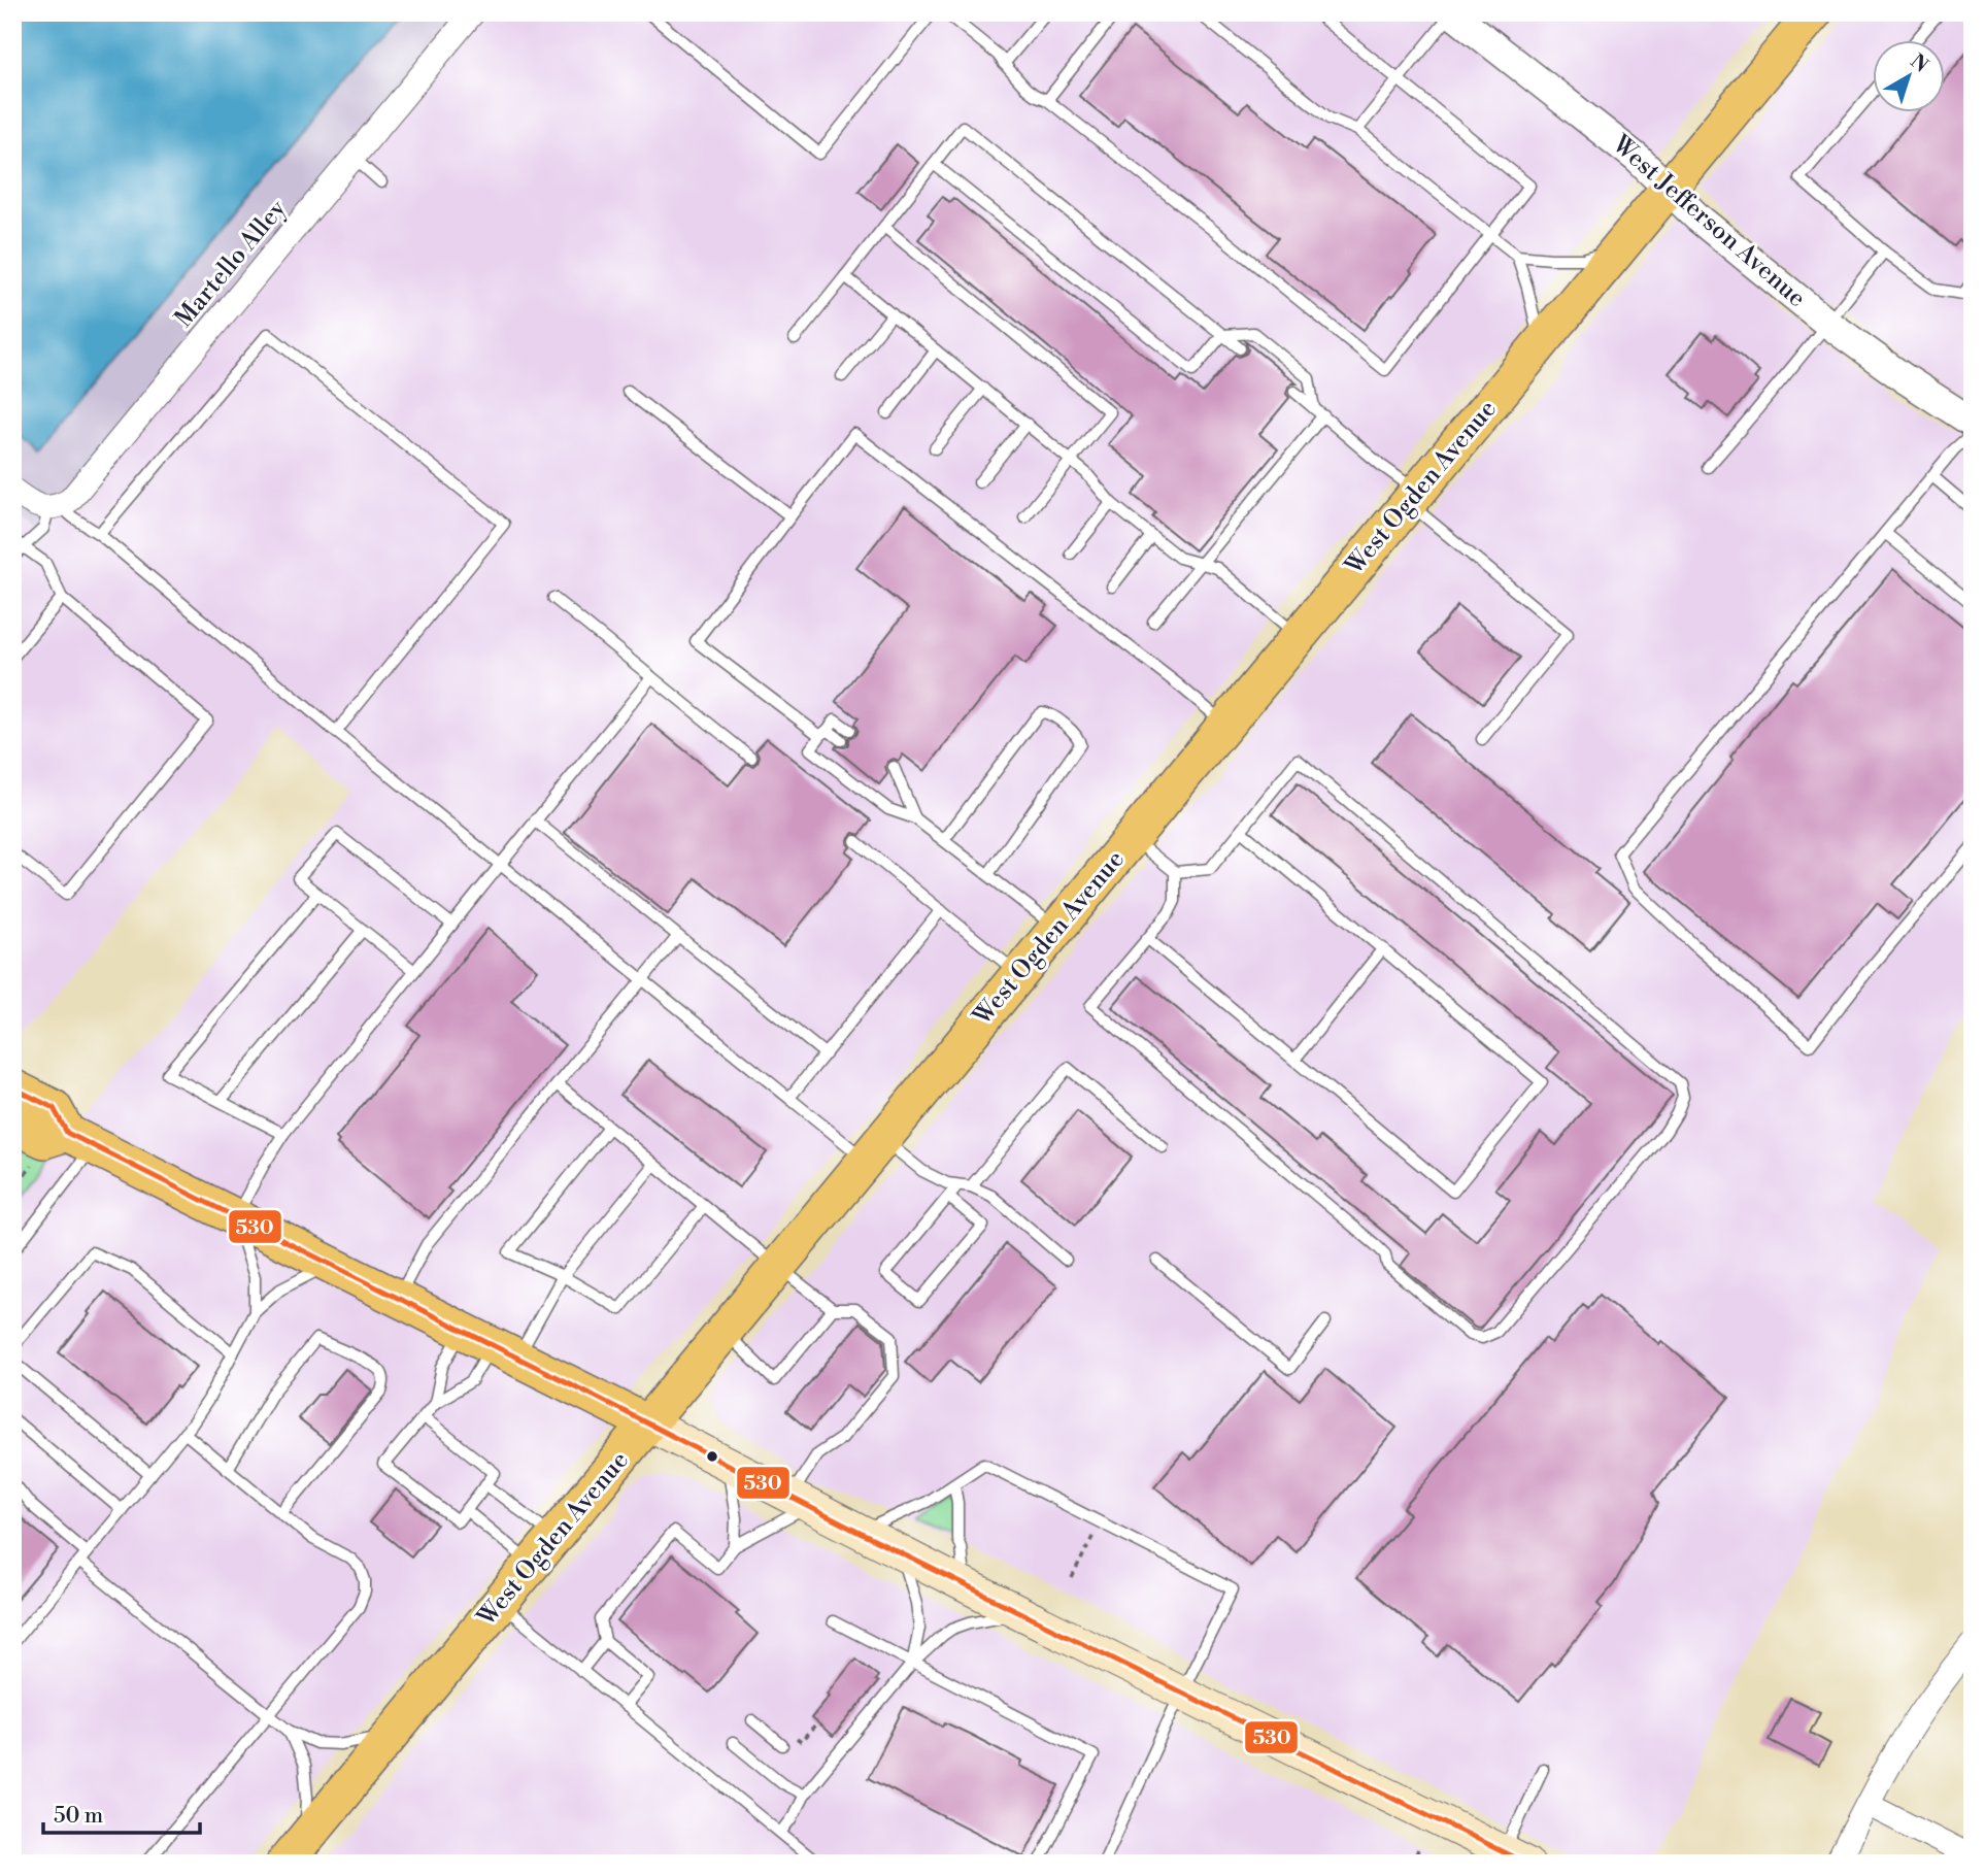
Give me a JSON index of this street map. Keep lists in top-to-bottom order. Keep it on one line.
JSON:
{"streets":{"main road":["West Ogden Avenue"],"street":["West Jefferson Avenue","Martello Alley"]},"crossings":[["West Jefferson Avenue","West Ogden Avenue"]],"lines":["transit line 530"],"scale_bar":"50 m","north":"top right"}
